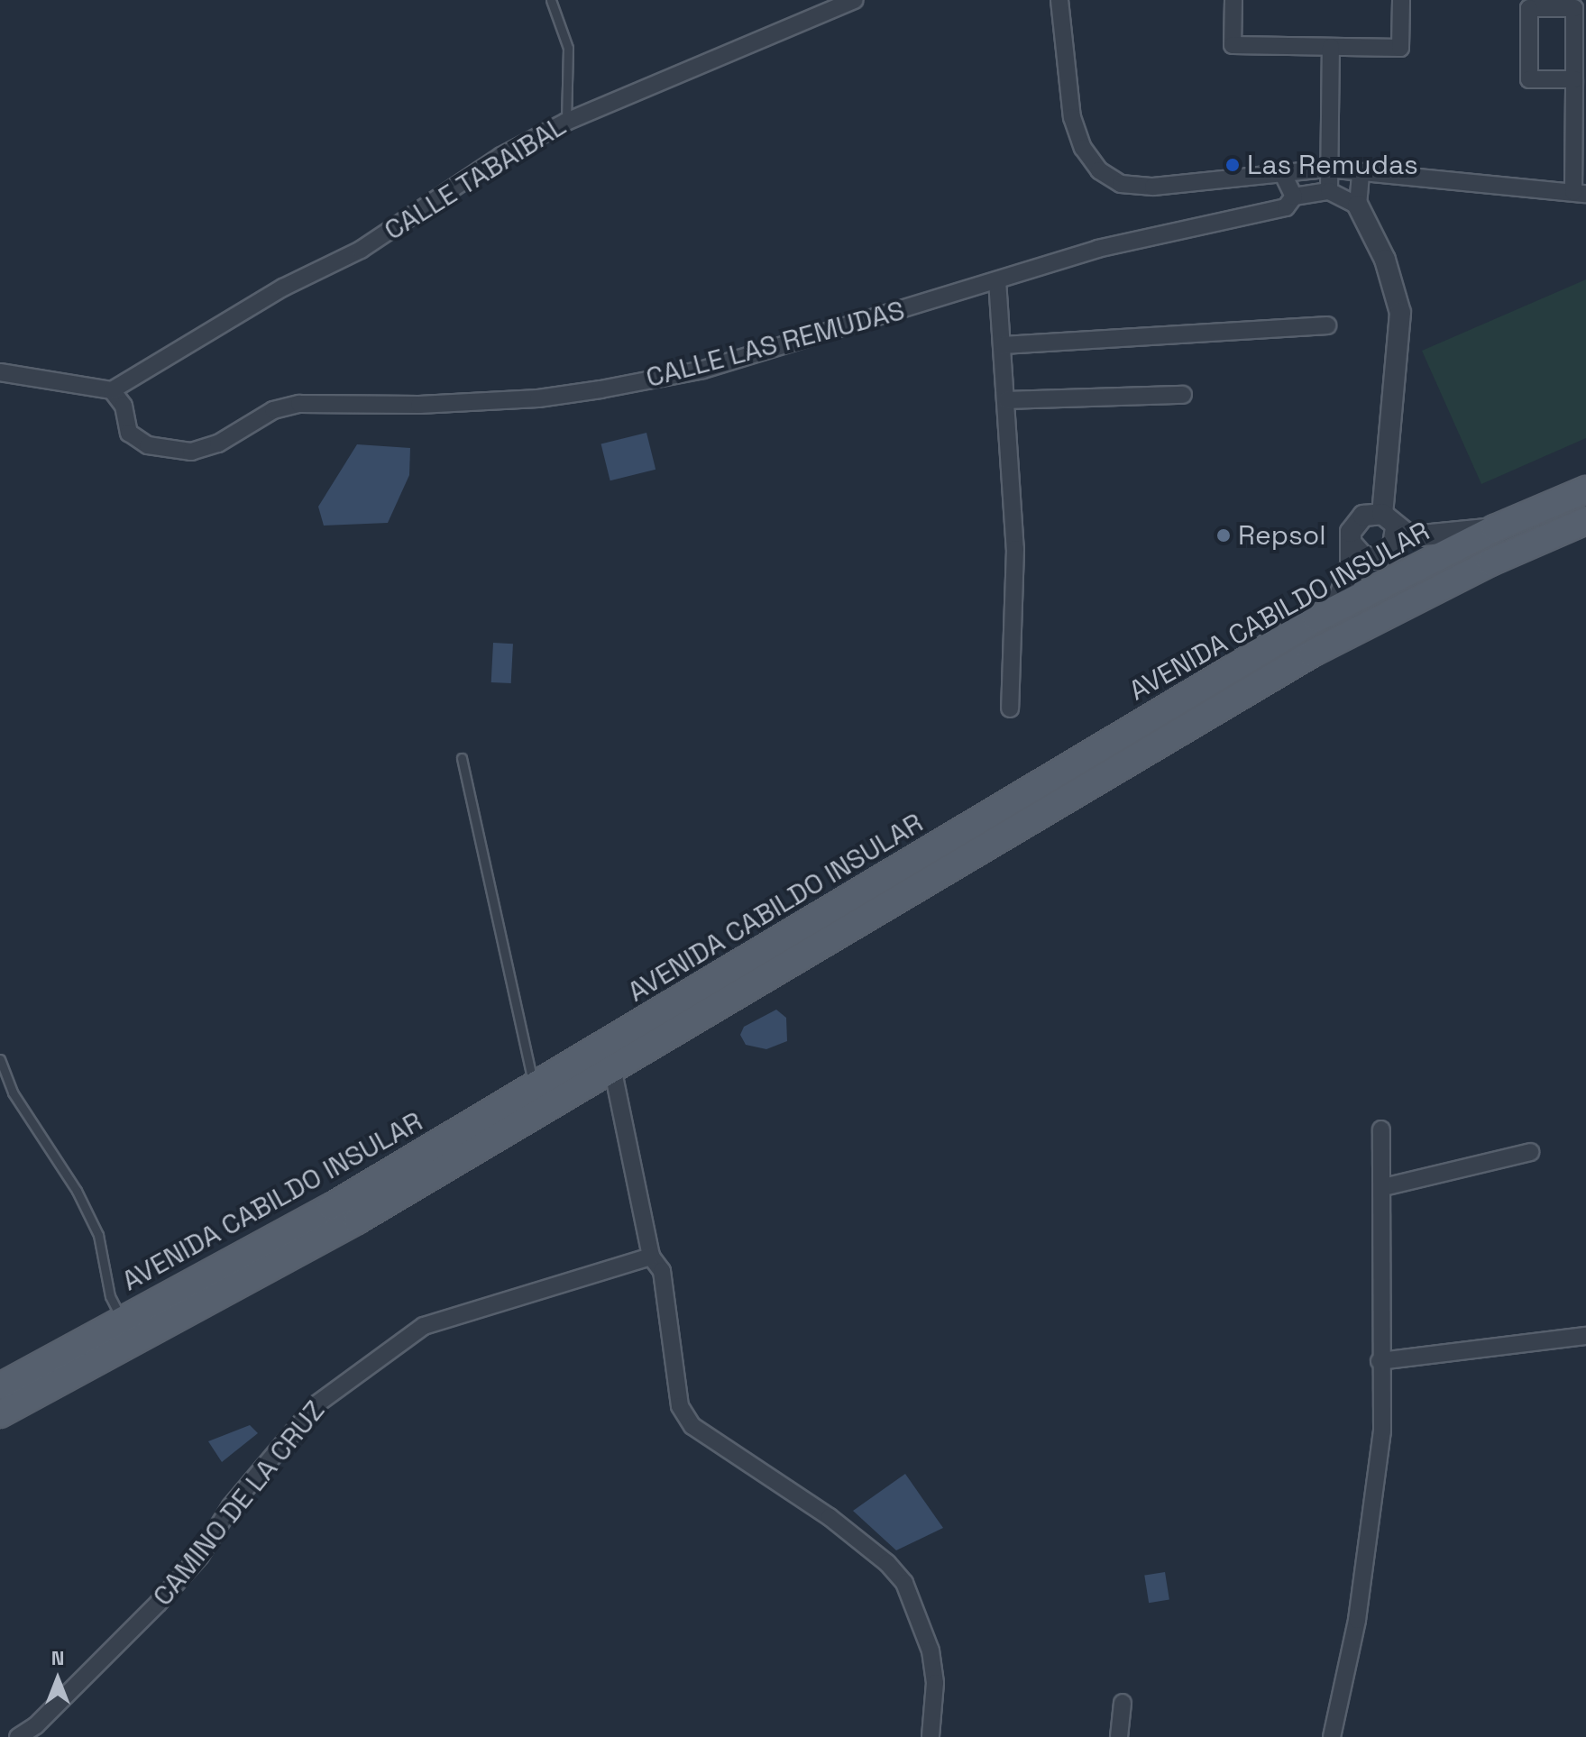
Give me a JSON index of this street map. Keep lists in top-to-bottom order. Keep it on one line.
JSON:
{"streets":{"main road":["AVENIDA CABILDO INSULAR"],"street":["CALLE TABAIBAL","CALLE LAS REMUDAS","CAMINO DE LA CRUZ"]},"crossings":[["CALLE TABAIBAL","CALLE LAS REMUDAS"]],"places":["Las Remudas","Repsol"],"north":"top"}
